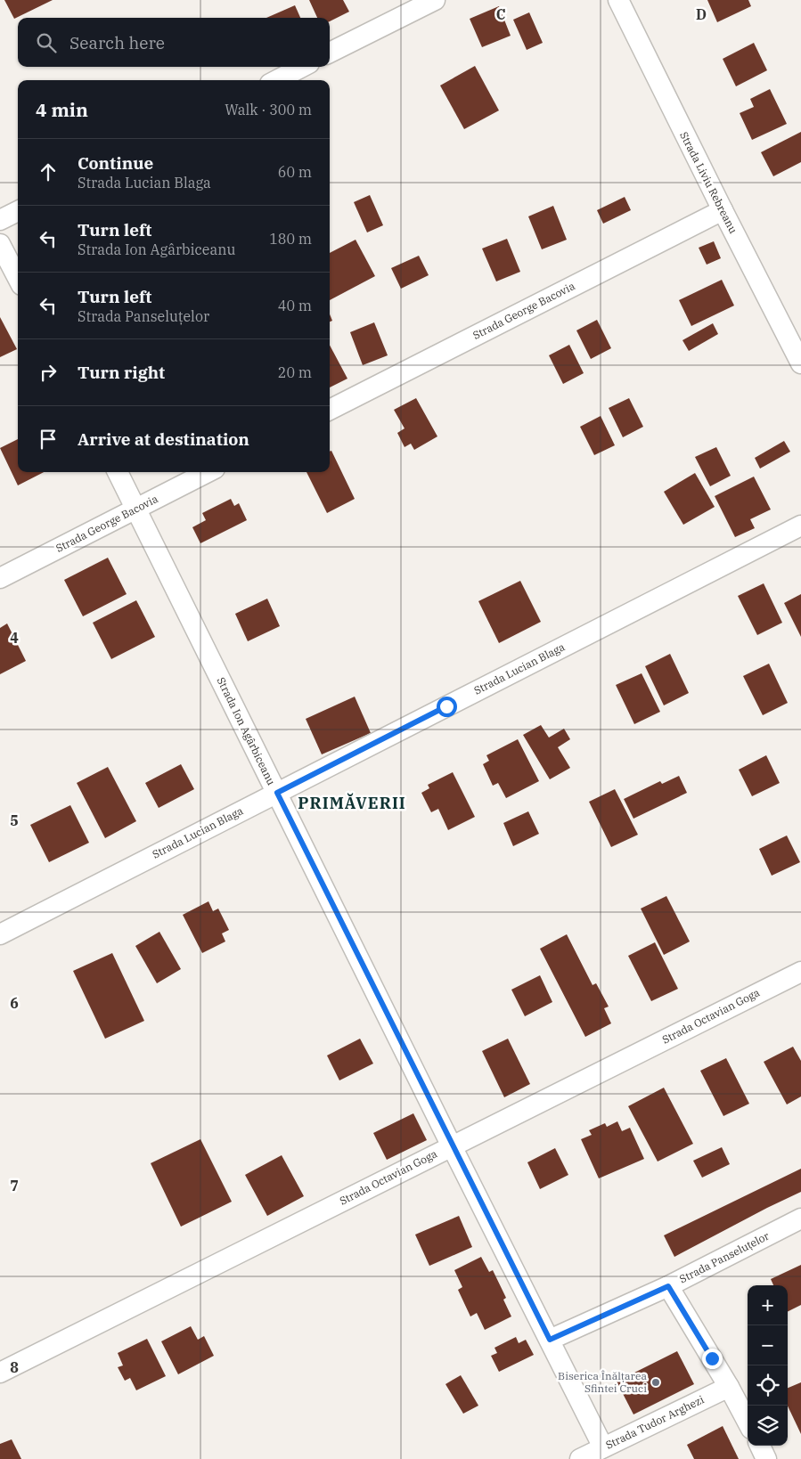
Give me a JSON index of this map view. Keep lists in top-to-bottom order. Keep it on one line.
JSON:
{"streets":{"street":["Strada Liviu Rebreanu","Strada George Bacovia","Strada Lucian Blaga","Strada Ion Agârbiceanu","Strada Octavian Goga","Strada Panseluțelor","Strada Tudor Arghezi"]},"crossings":[["Strada Liviu Rebreanu","Strada George Bacovia"],["Strada George Bacovia","Strada Ion Agârbiceanu"],["Strada Lucian Blaga","Strada Ion Agârbiceanu"],["Strada Ion Agârbiceanu","Strada Octavian Goga"],["Strada Ion Agârbiceanu","Strada Panseluțelor"],["Strada Ion Agârbiceanu","Strada Tudor Arghezi"]],"districts":["PRIMĂVERII"],"places":["Biserica Înălțarea Sfintei Cruci"],"page":{"search":"Search here","heading":["4 min","Walk · 300 m"],"list":[["Continue","Strada Lucian Blaga","60 m"],["Turn left","Strada Ion Agârbiceanu","180 m"],["Turn left","Strada Panseluțelor","40 m"],["Turn right","20 m"],"Arrive at destination"],"map_buttons":["+","−"]},"grid":{"columns":["C","D"],"rows":["4","5","6","7","8"]}}
